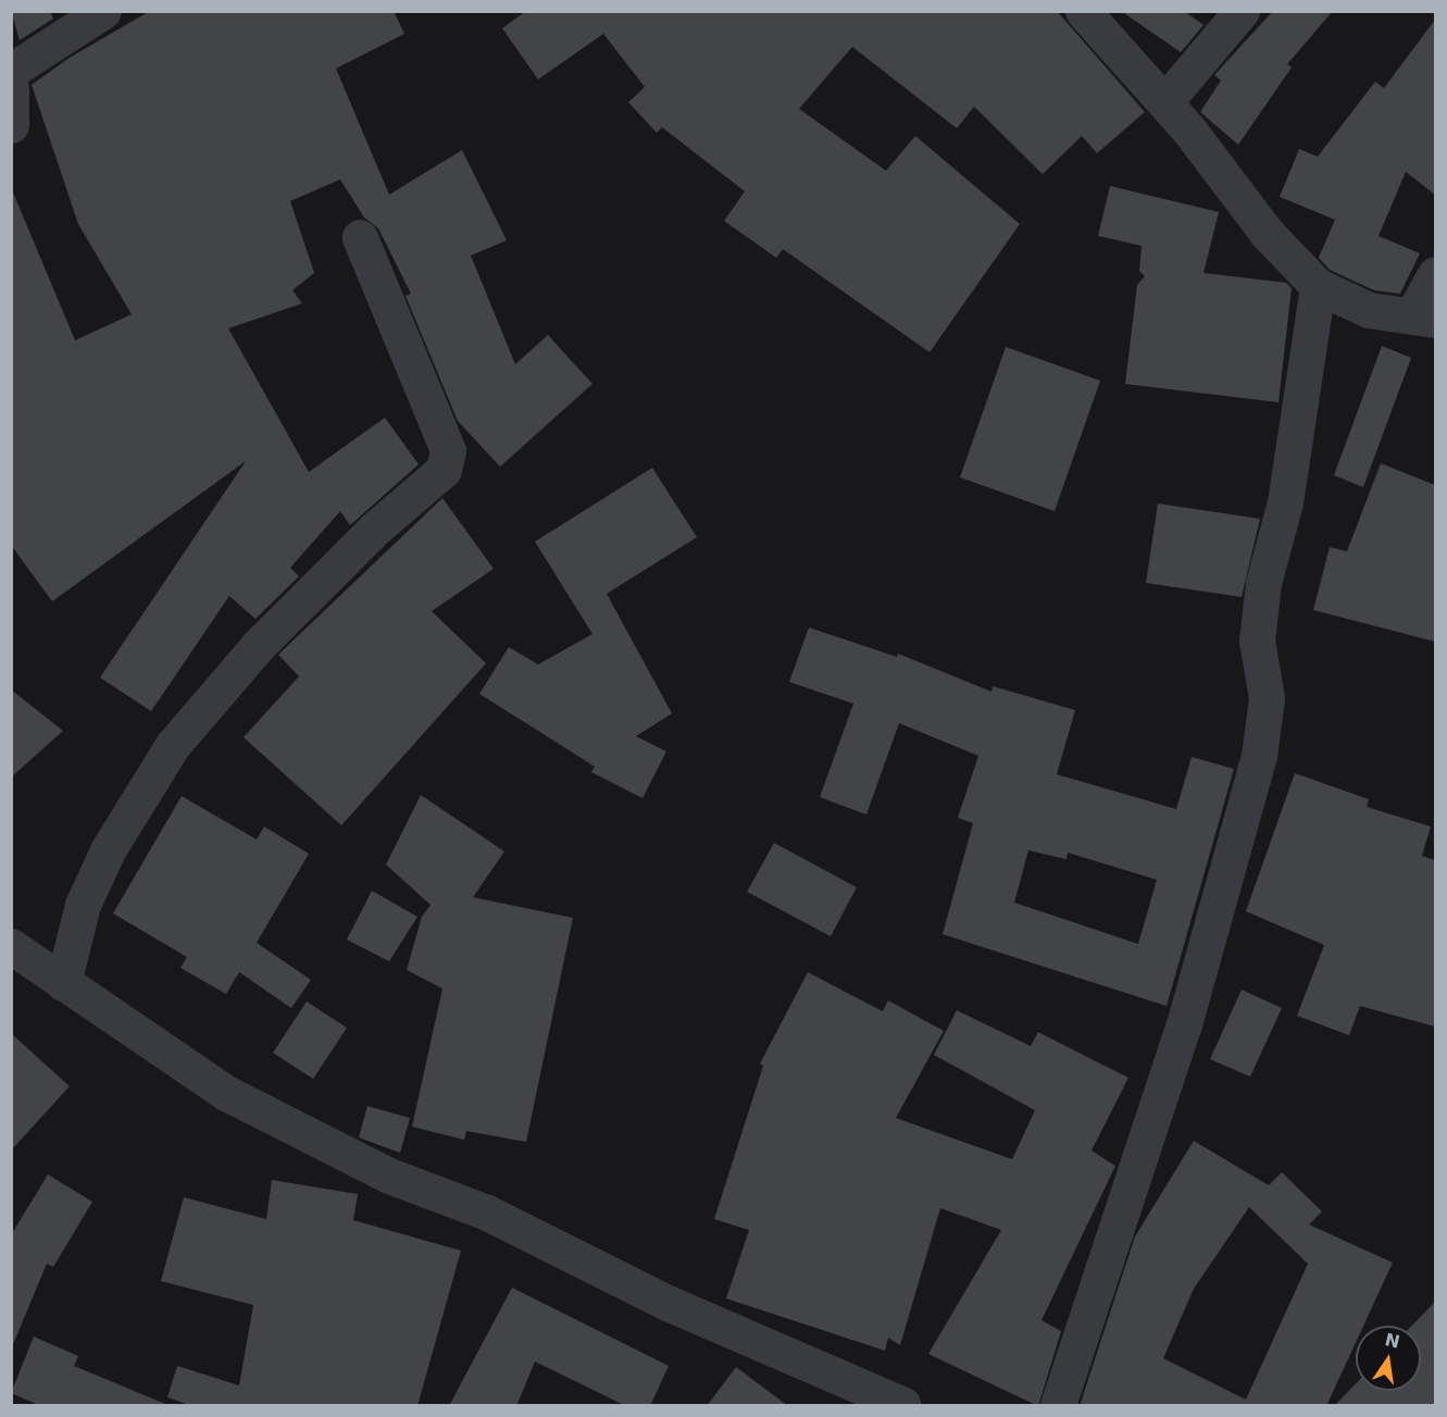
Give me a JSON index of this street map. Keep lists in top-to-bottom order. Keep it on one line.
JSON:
{"north":"top"}
